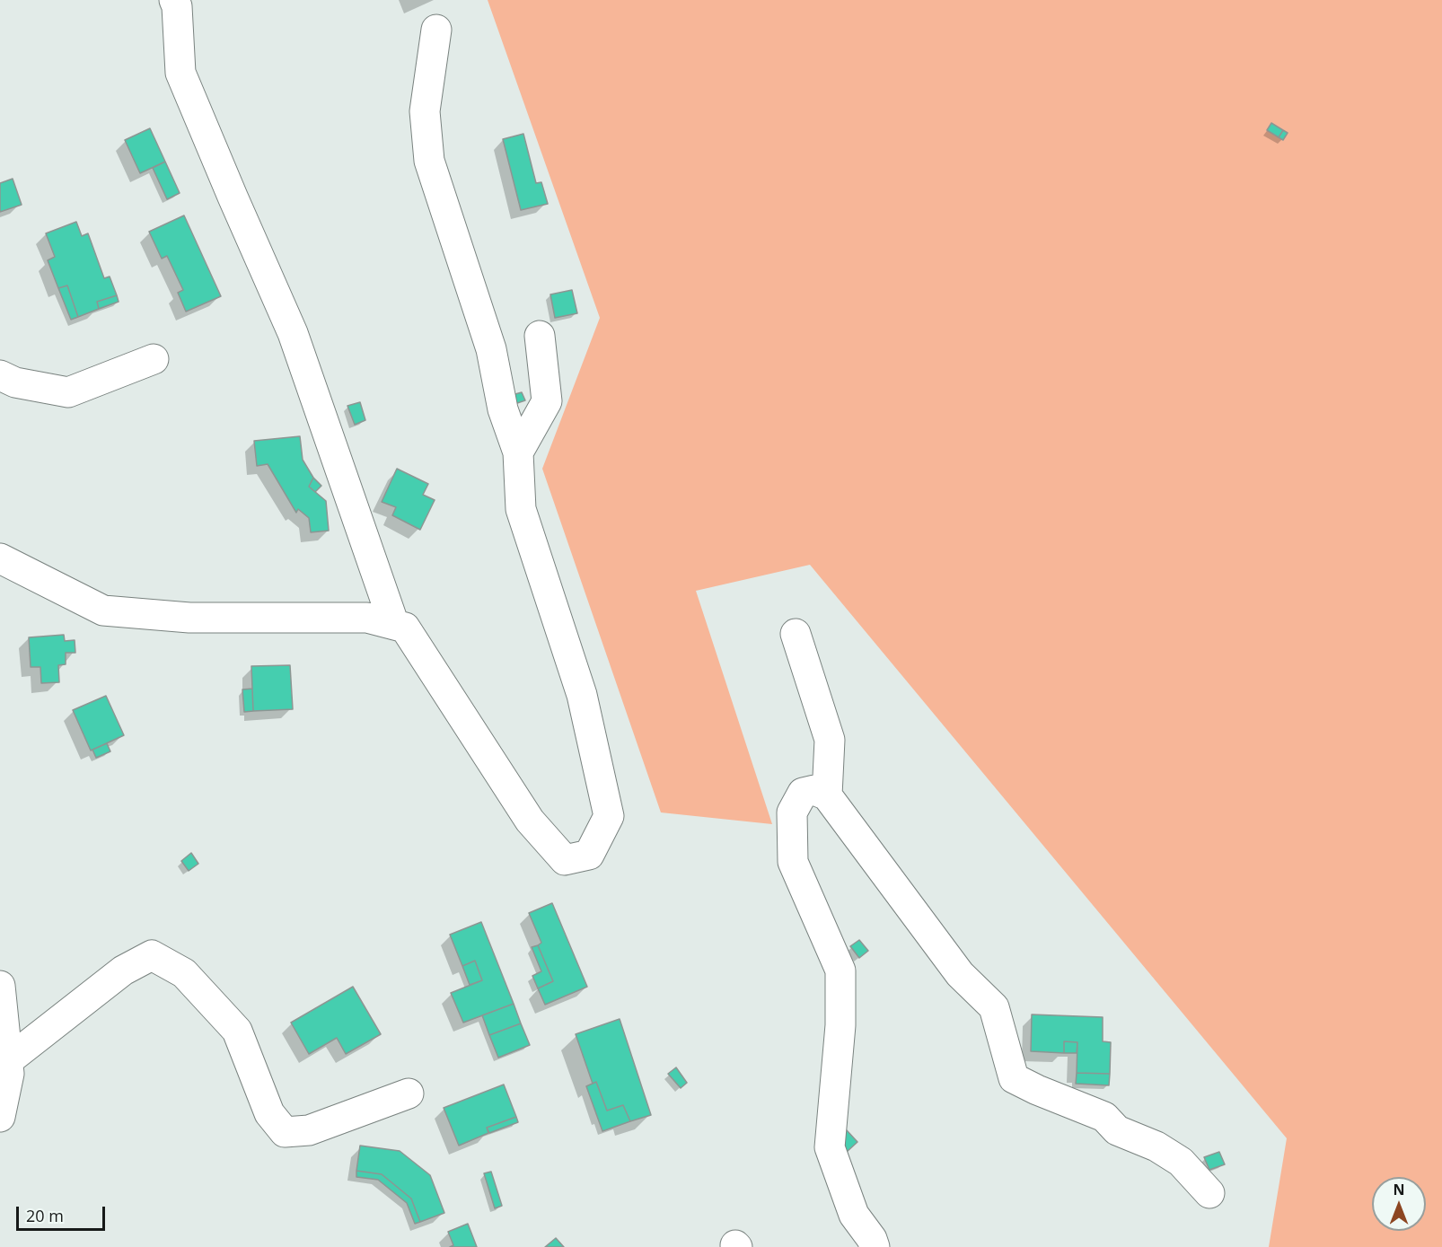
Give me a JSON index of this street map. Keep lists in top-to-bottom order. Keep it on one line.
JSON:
{"scale_bar":"20 m","north":"top"}
